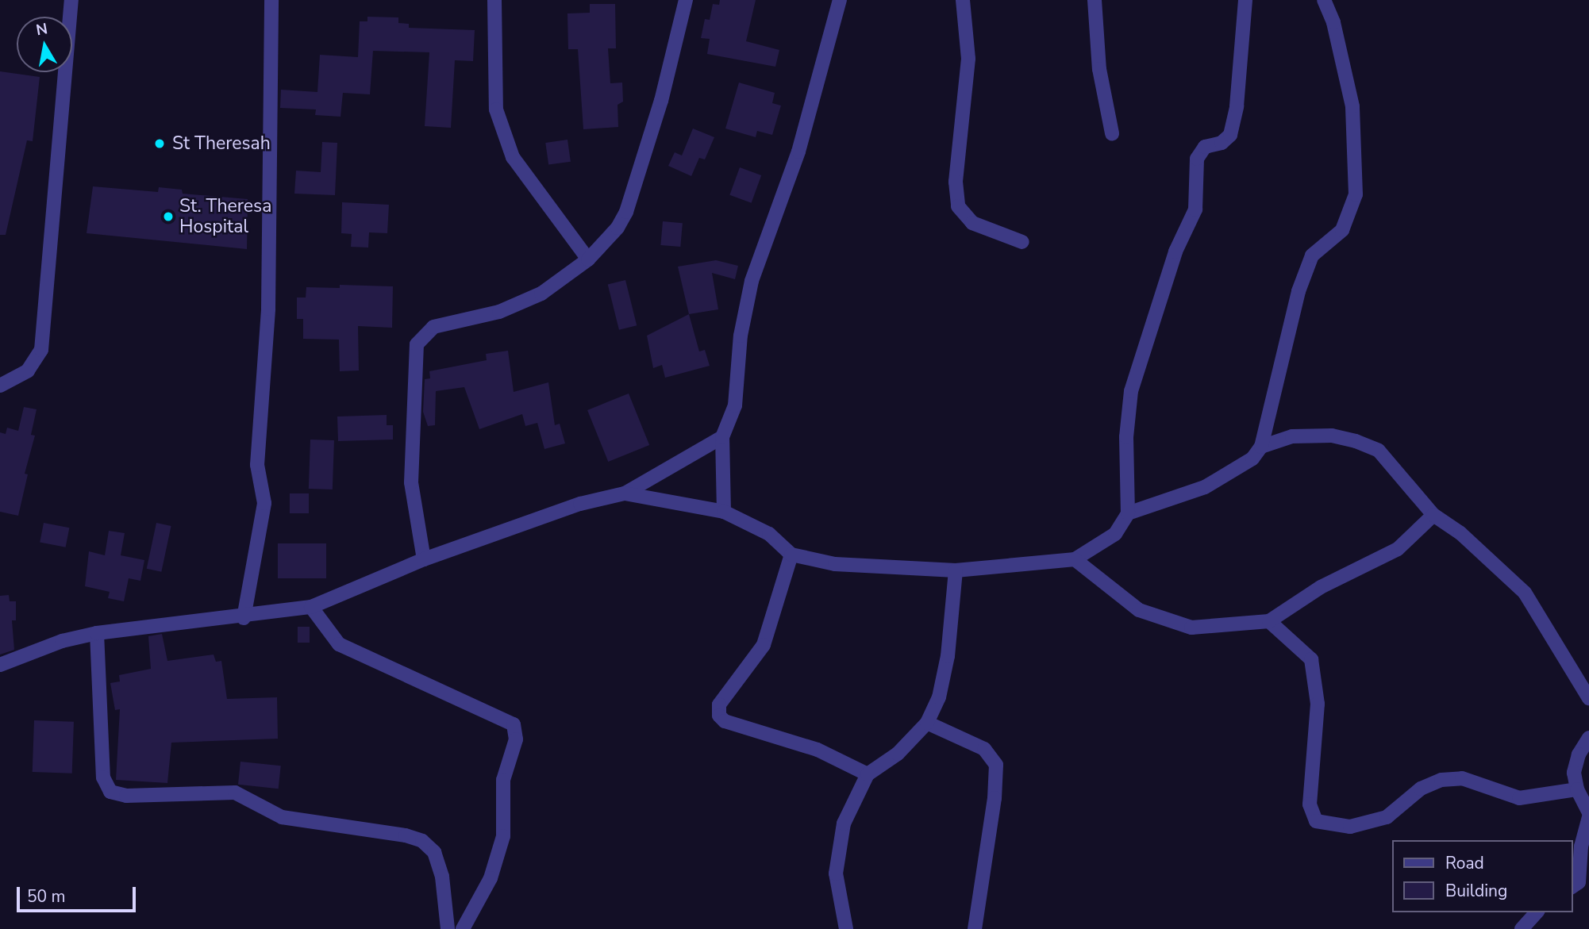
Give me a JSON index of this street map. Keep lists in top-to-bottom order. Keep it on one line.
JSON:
{"places":["St Theresah","St. Theresa Hospital"],"legend":["Road","Building"],"scale_bar":"50 m","north":"top"}
